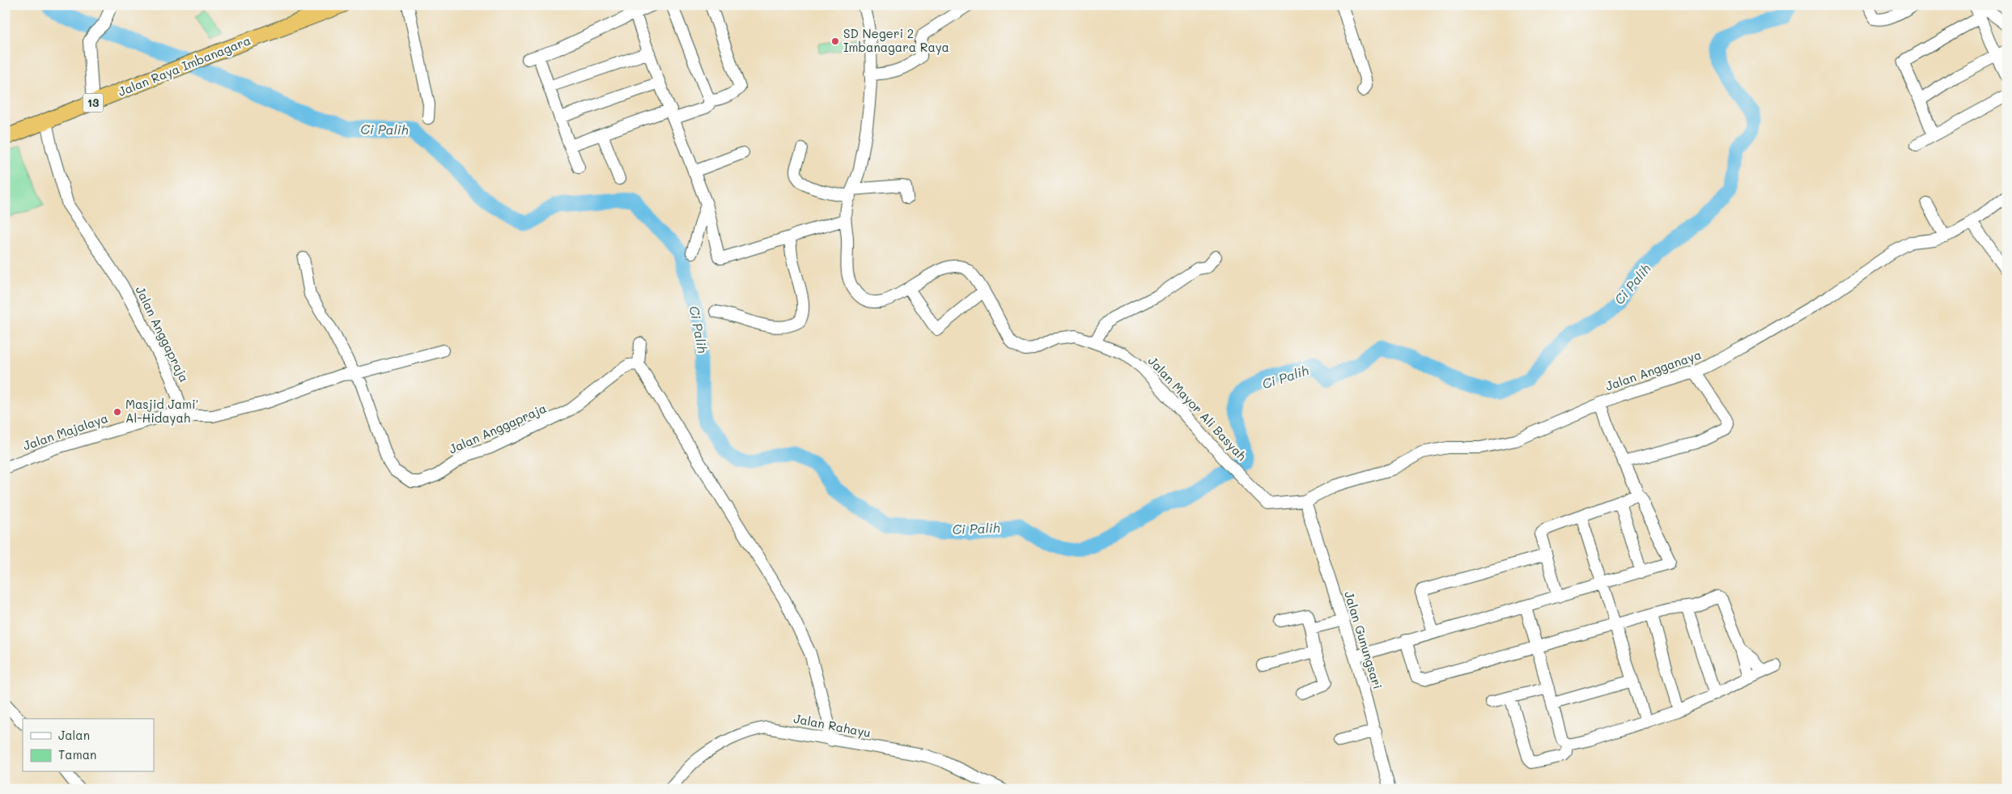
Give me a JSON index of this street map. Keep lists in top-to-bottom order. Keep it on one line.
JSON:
{"streets":{"highway":["Jalan Raya Imbanagara","13"],"street":["Jalan Anggapraja","Jalan Angganaya","Jalan Mayor Ali Basyah","Jalan Majalaya","Jalan Gunungsari","Jalan Rahayu"]},"crossings":[["Jalan Raya Imbanagara","Jalan Anggapraja"],["Jalan Anggapraja","Jalan Majalaya"],["Jalan Angganaya","Jalan Mayor Ali Basyah"],["Jalan Angganaya","Jalan Gunungsari"],["Jalan Mayor Ali Basyah","Jalan Gunungsari"]],"water":["Ci Palih"],"places":["SD Negeri 2 Imbanagara Raya","Masjid Jami' Al-Hidayah"],"legend":["Jalan","Taman"]}
